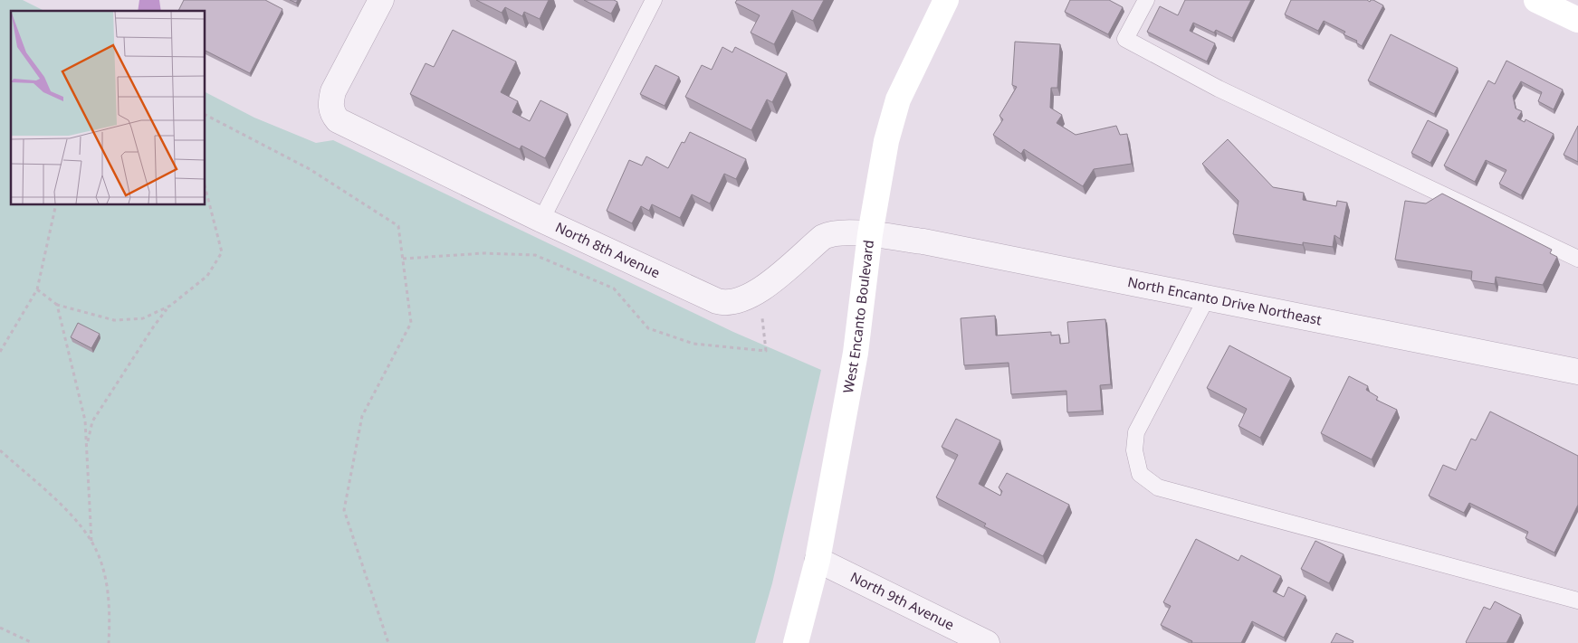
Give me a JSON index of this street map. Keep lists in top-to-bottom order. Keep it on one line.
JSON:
{"streets":{"street":["North 8th Avenue","North Encanto Drive Northeast","West Encanto Boulevard","North 9th Avenue"]},"crossings":[["North 8th Avenue","North Encanto Drive Northeast"],["North 8th Avenue","West Encanto Boulevard"],["North Encanto Drive Northeast","West Encanto Boulevard"],["West Encanto Boulevard","North 9th Avenue"]]}
